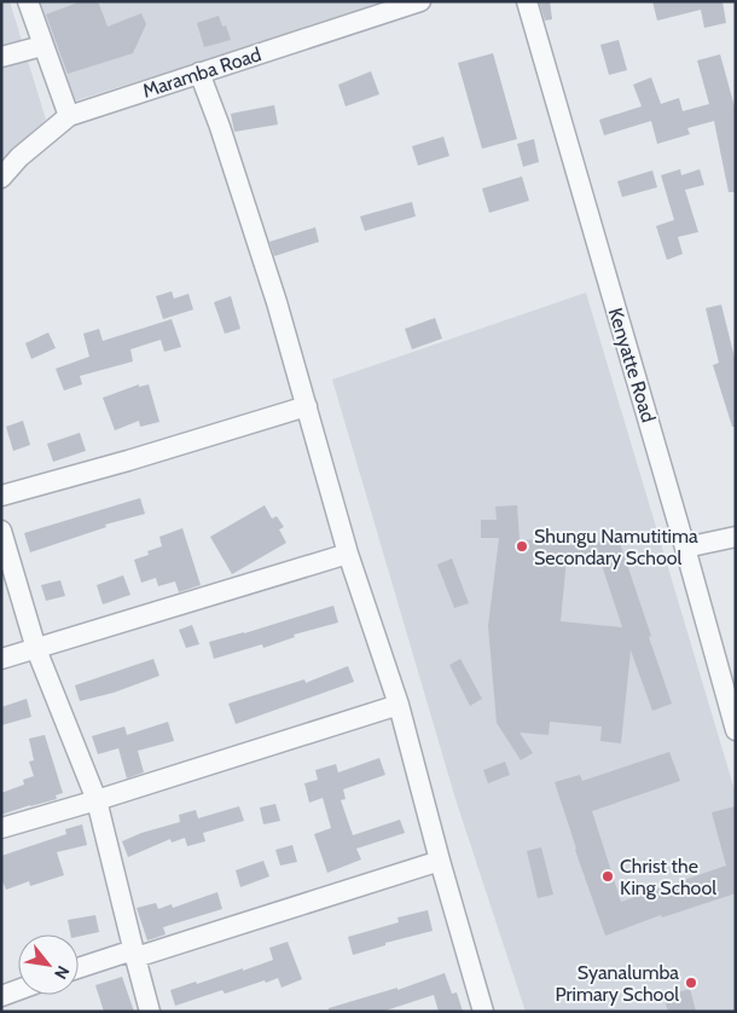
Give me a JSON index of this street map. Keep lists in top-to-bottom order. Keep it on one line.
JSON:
{"streets":{"street":["Maramba Road","Kenyatte Road"]},"places":["Shungu Namutitima Secondary School","Christ the King School","Syanalumba Primary School"],"north":"bottom right"}
